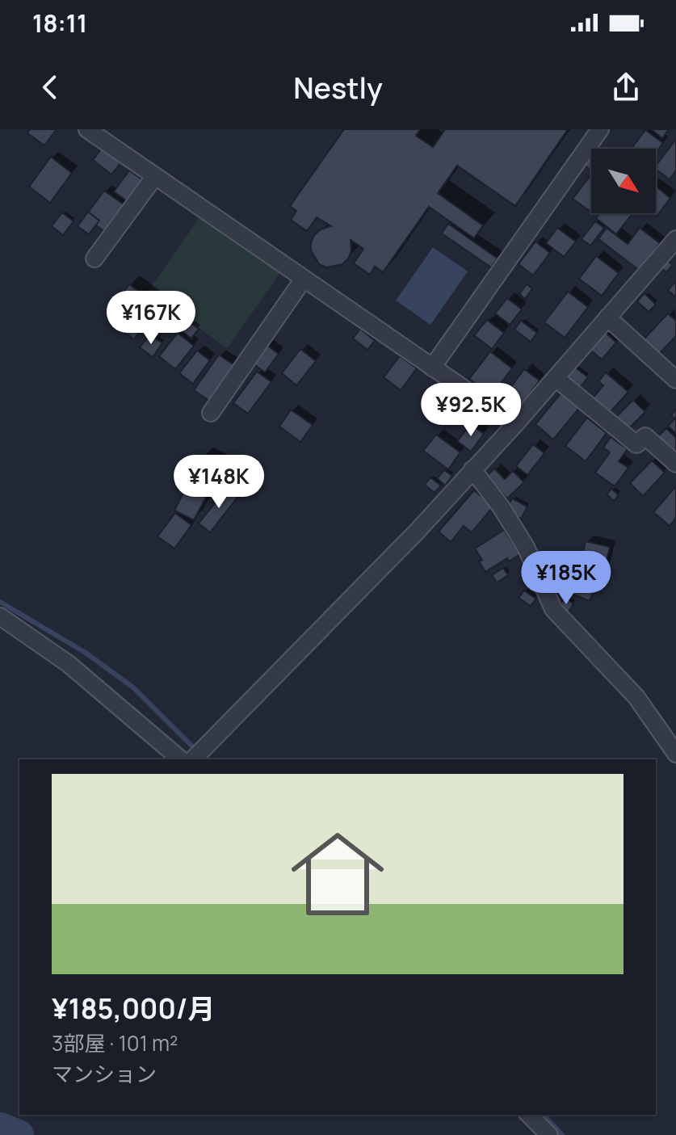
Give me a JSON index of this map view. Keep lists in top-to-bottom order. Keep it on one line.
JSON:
{"north":"bottom right","page":{"status":"18:11","header":"Nestly","price":["¥167K","¥92.5K","¥148K","¥185K"],"list":[{"name":"¥185,000/月","note":"3部屋 · 101 m² · マンション"}]}}
